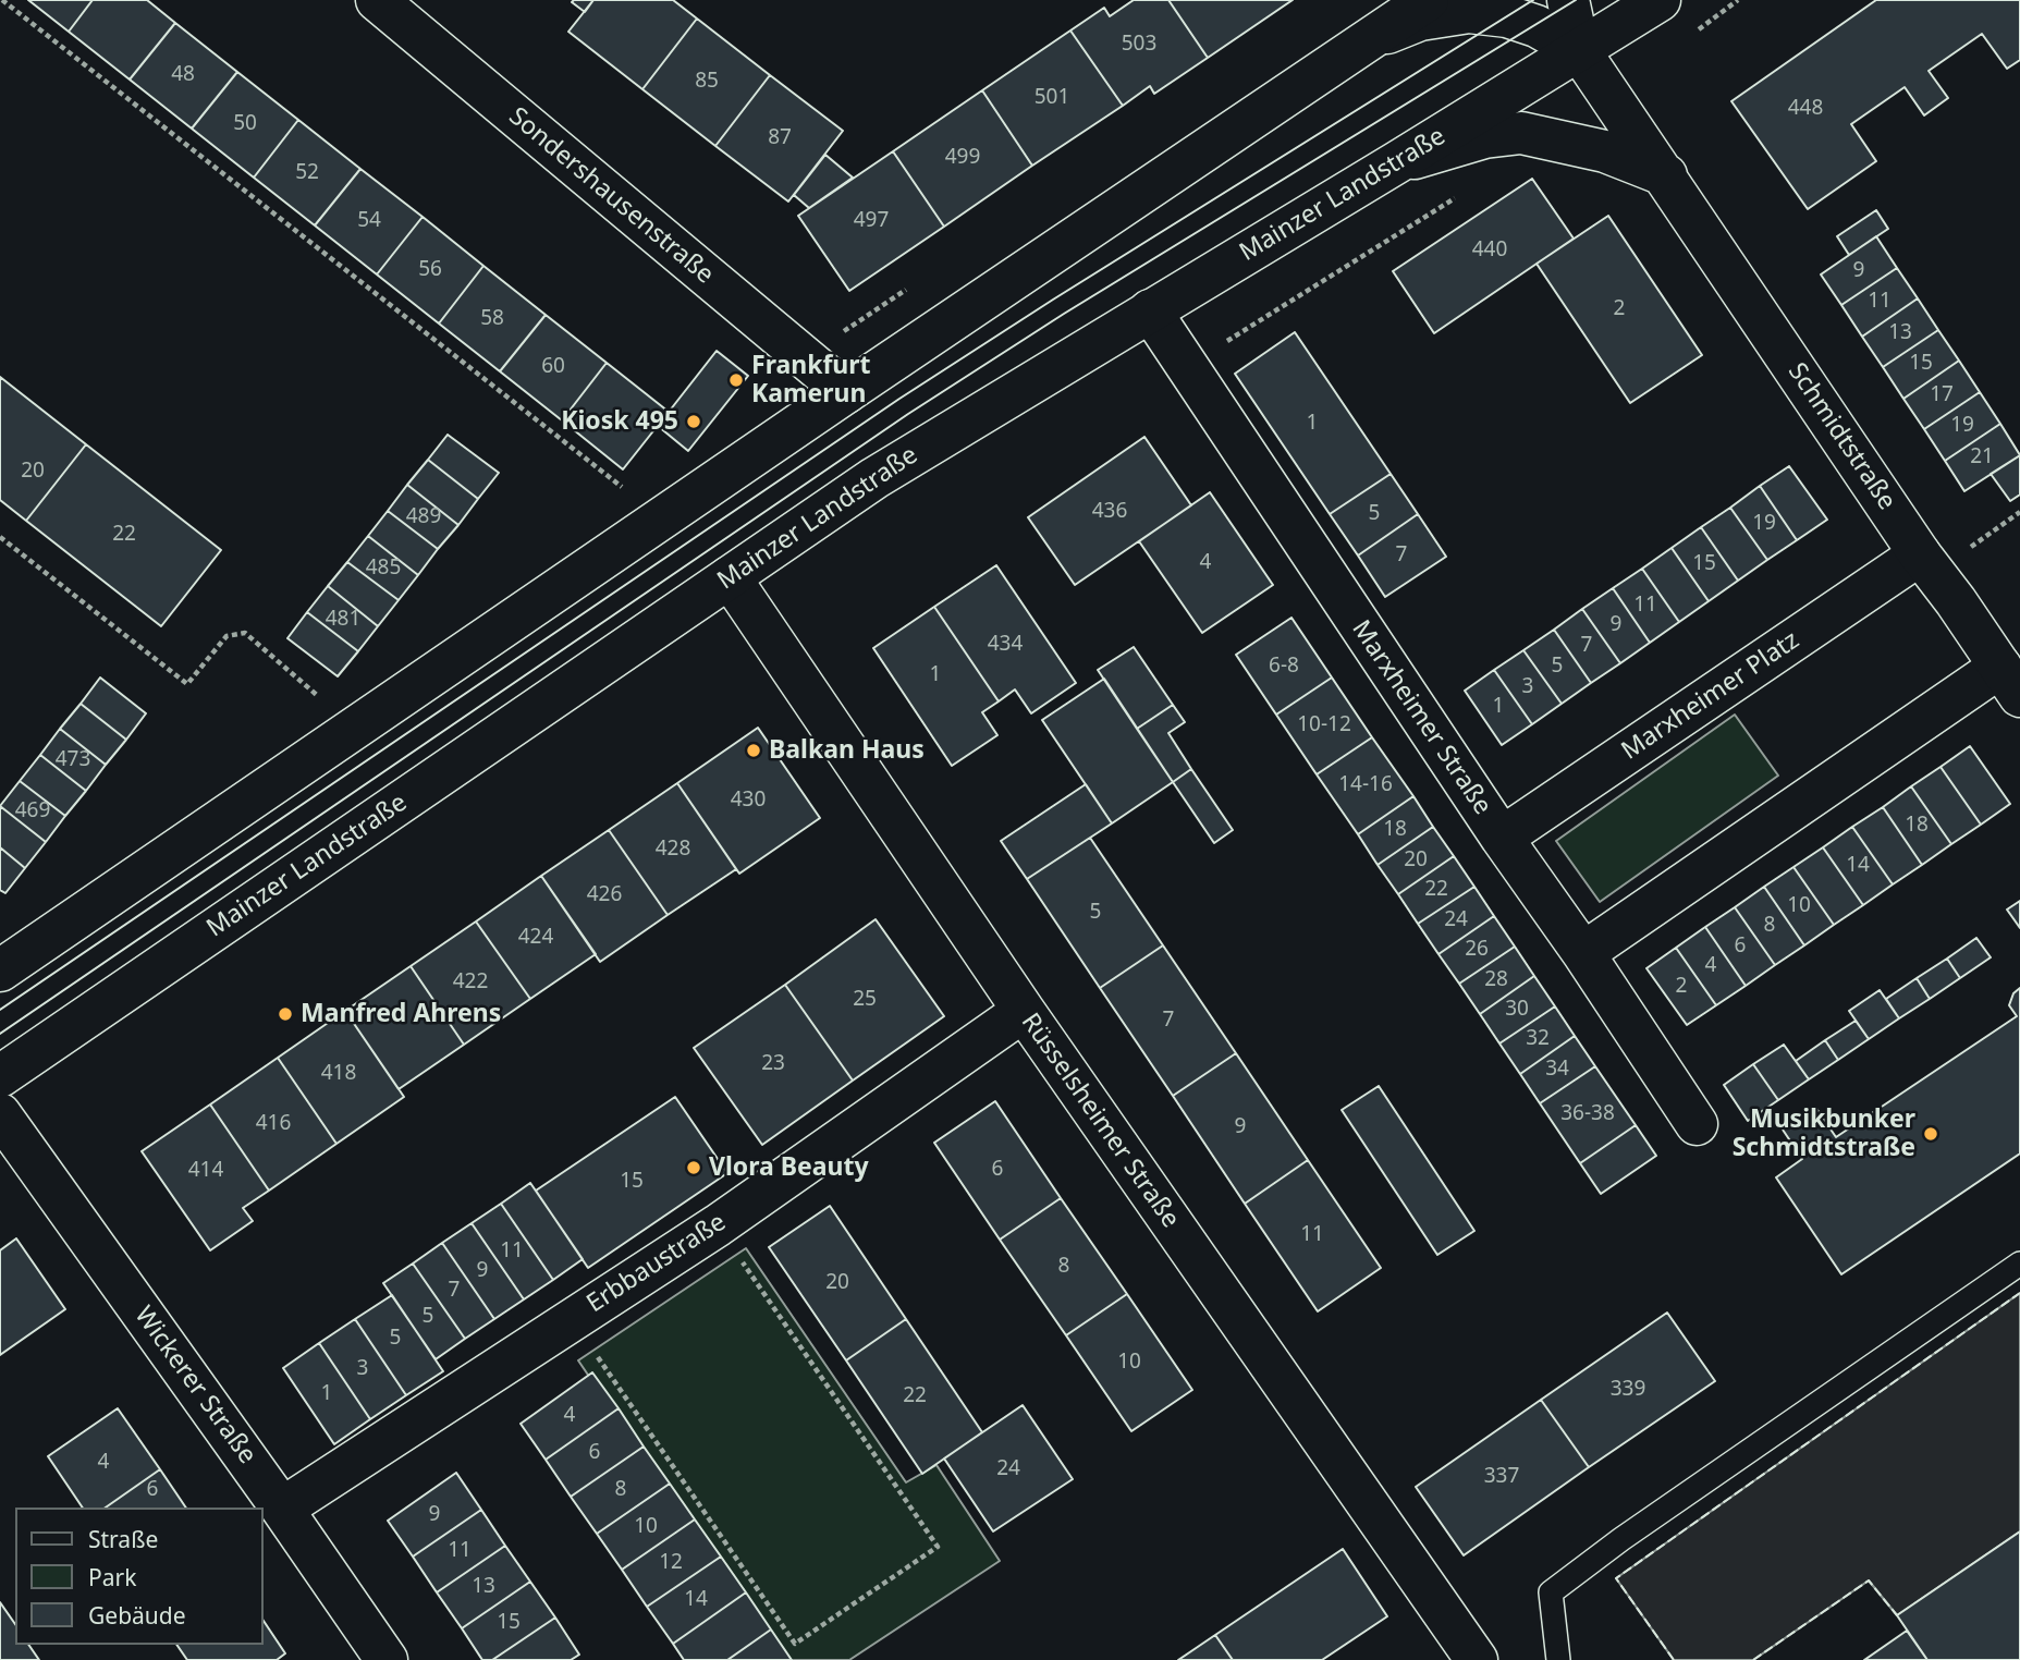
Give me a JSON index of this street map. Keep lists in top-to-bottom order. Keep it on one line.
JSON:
{"streets":{"street":["Mainzer Landstraße","Sondershausenstraße","Schmidtstraße","Marxheimer Platz","Marxheimer Straße","Rüsselsheimer Straße","Erbbaustraße","Wickerer Straße"]},"crossings":[["Mainzer Landstraße","Schmidtstraße"],["Mainzer Landstraße","Marxheimer Straße"],["Mainzer Landstraße","Rüsselsheimer Straße"],["Schmidtstraße","Marxheimer Platz"],["Marxheimer Platz","Marxheimer Straße"],["Rüsselsheimer Straße","Erbbaustraße"],["Erbbaustraße","Wickerer Straße"]],"places":["Frankfurt Kamerun","Kiosk 495","Balkan Haus","Manfred Ahrens","Musikbunker Schmidtstraße","Vlora Beauty"],"house_numbers":["503","48","85","501","448","50","87","499","52","54","497","440","56","9","11","2","58","13","15","60","17","1","19","21","20","436","5","489","19","22","7","4","15","485","11","481","9","434","7","6-8","5","1","3","1","10-12","473","14-16","430","469","18","18","428","20","14","22","426","10","5","24","8","424","6","26","4","28","422","2","25","30","7","32","23","34","418","36-38","416","9","6","414","15","11","11","8","9","20","7","5","5","10","3","339","1","22","4","6","4","24","337","6","8","9","10","11","12","13","14","15"],"legend":["Straße","Park","Gebäude"]}
